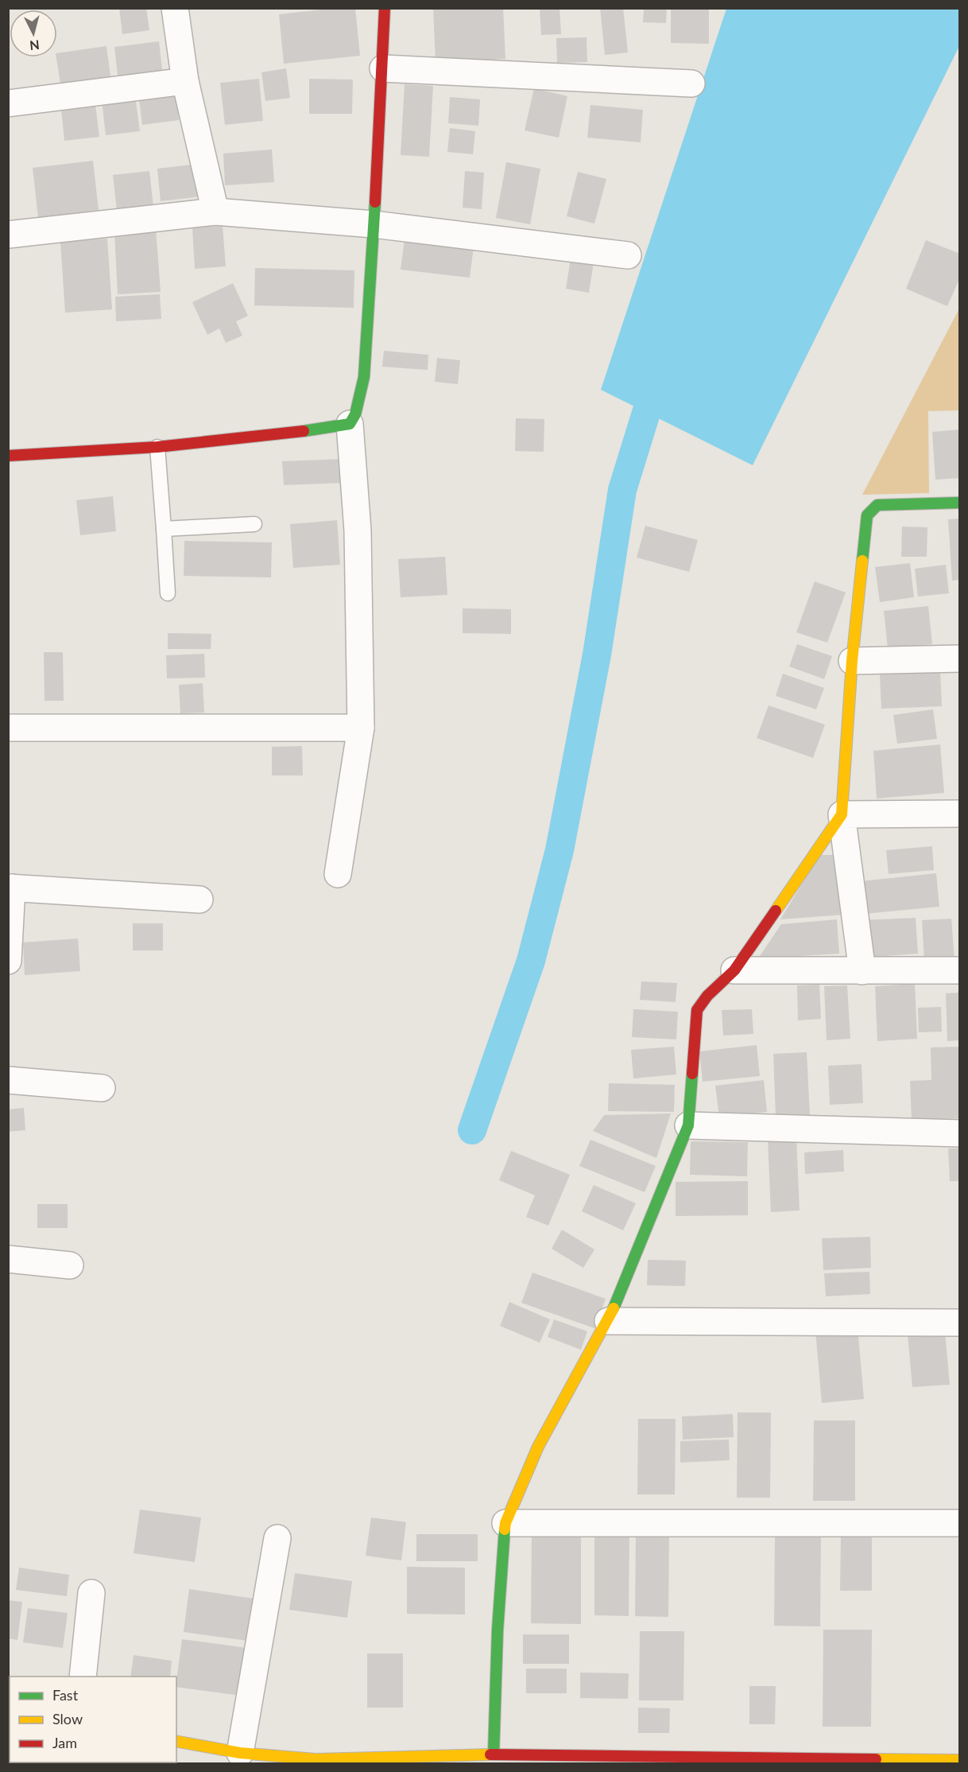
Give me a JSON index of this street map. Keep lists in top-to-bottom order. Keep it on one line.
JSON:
{"legend":["Fast","Slow","Jam"],"north":"bottom"}
